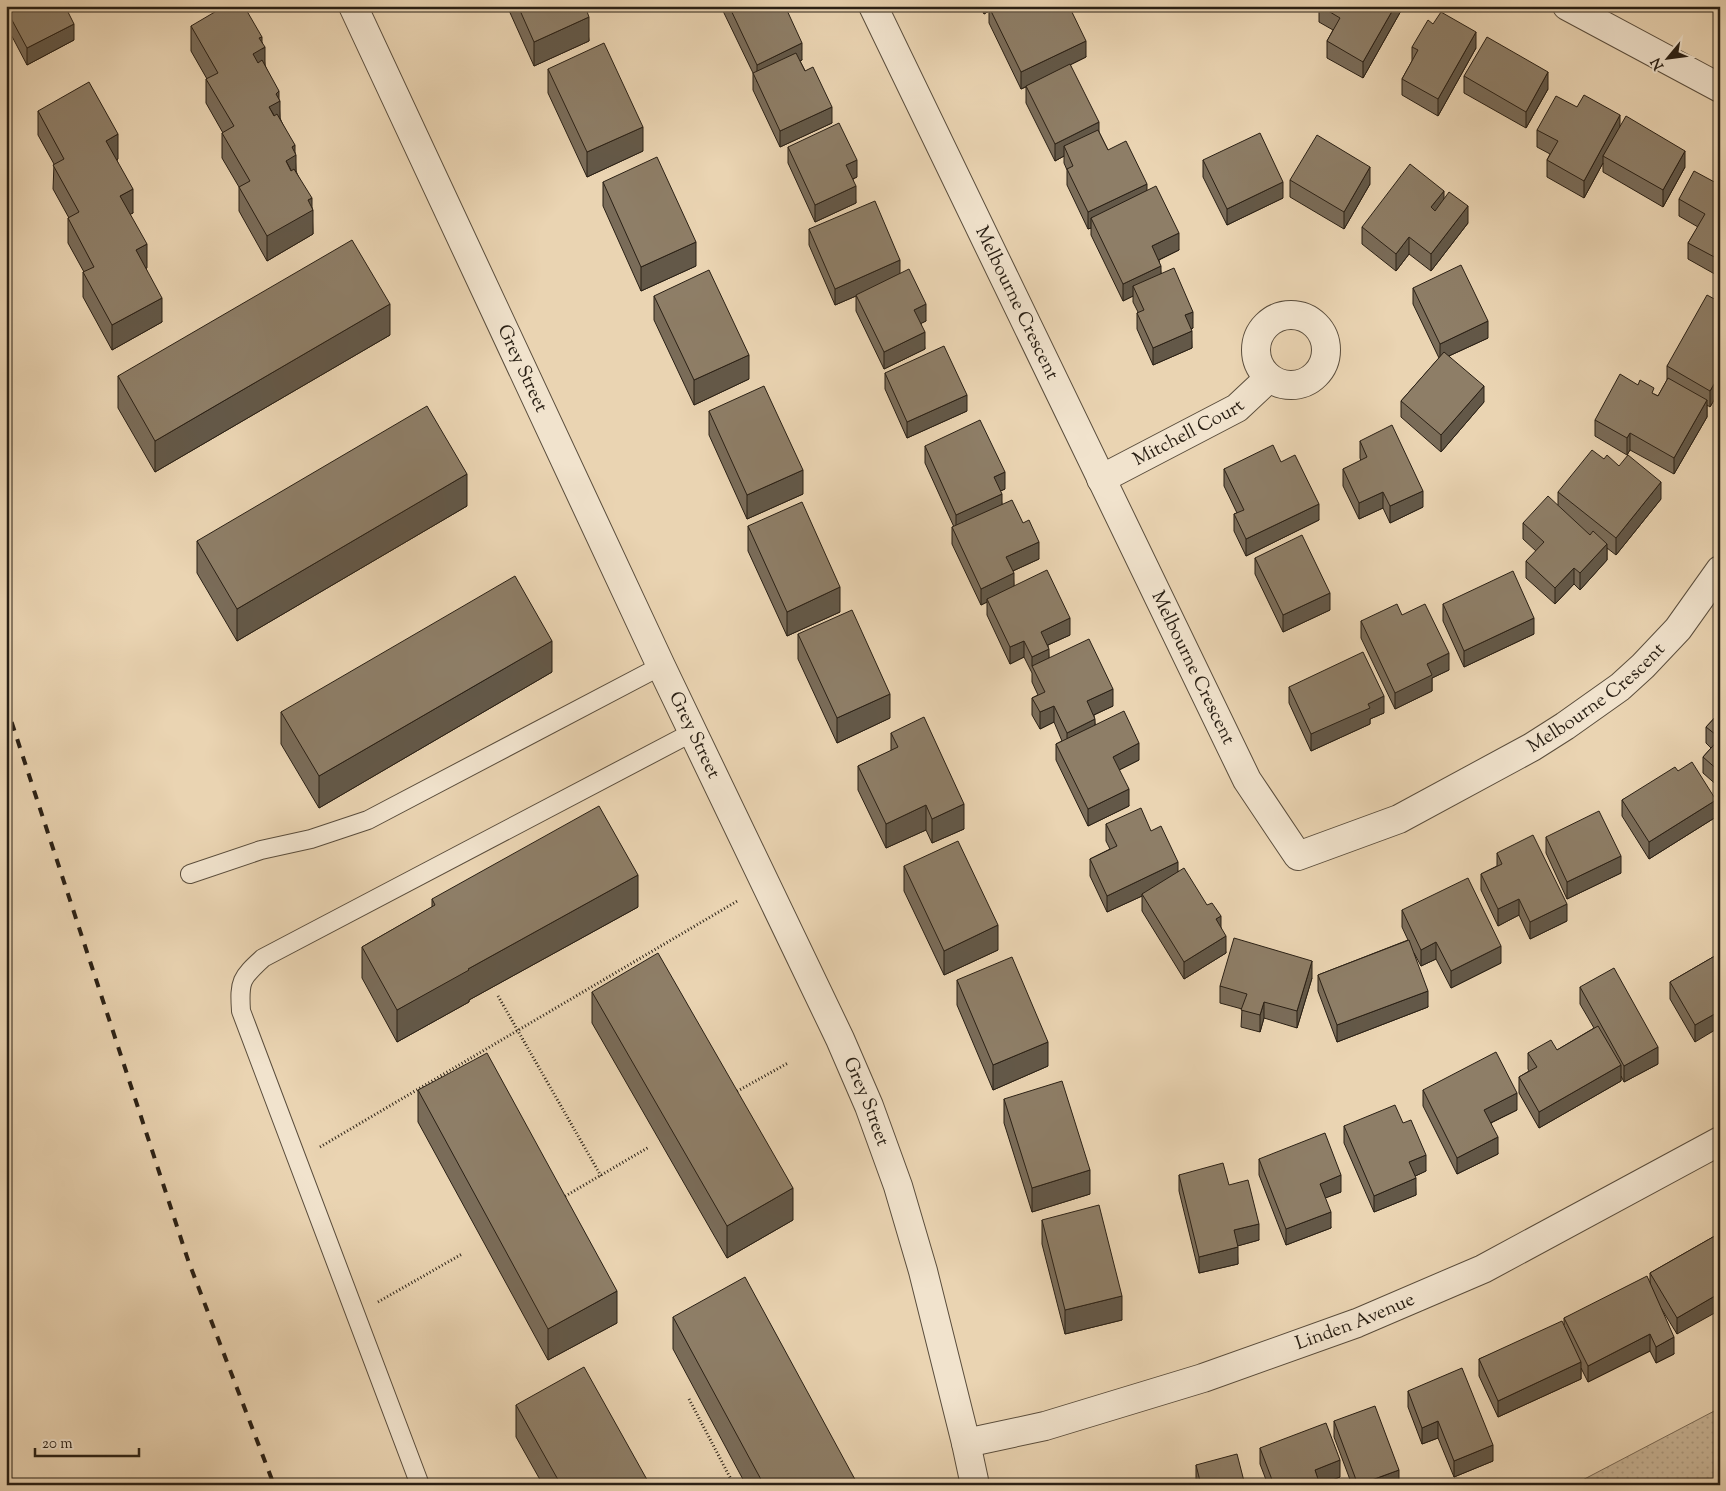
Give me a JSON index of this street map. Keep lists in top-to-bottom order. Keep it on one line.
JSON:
{"streets":{"street":["Melbourne Crescent","Grey Street","Mitchell Court","Linden Avenue"]},"crossings":[["Melbourne Crescent","Mitchell Court"],["Grey Street","Linden Avenue"]],"scale_bar":"20 m","north":"bottom left"}
